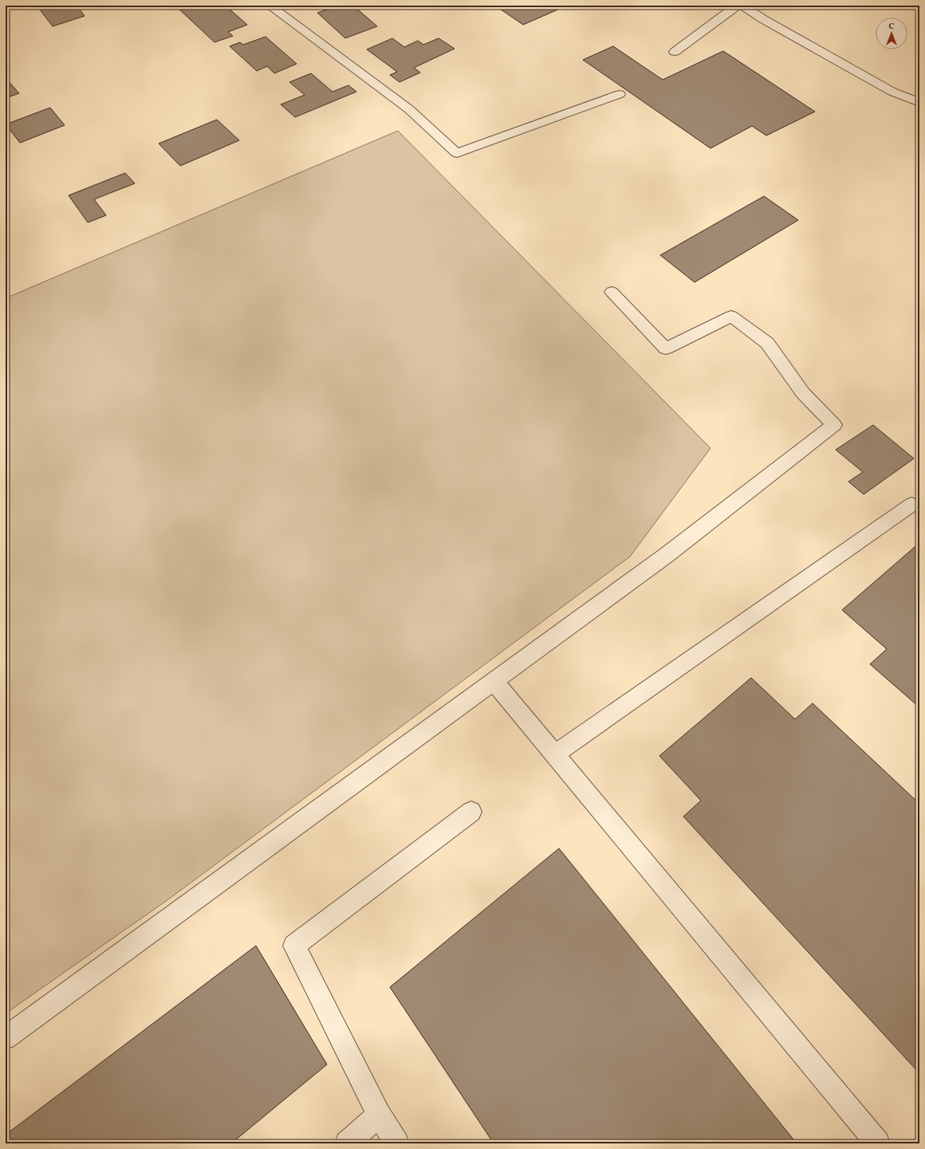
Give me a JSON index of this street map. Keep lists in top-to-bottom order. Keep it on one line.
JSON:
{"north":"top"}
